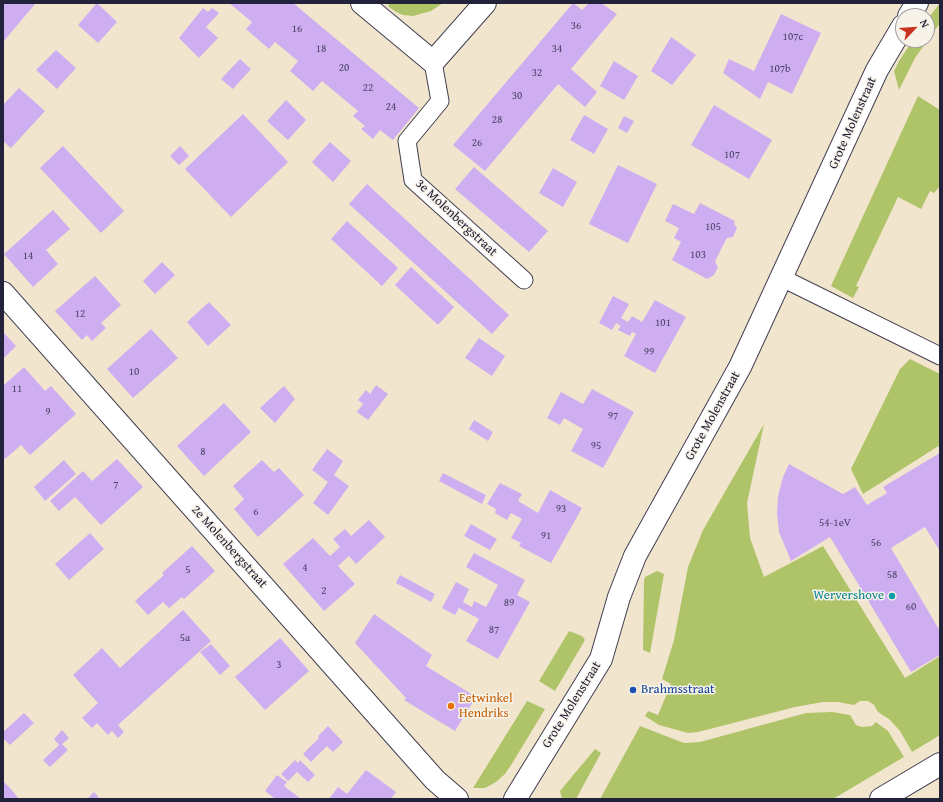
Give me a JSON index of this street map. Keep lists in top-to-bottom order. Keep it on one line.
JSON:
{"streets":{"street":["Grote Molenstraat","2e Molenbergstraat"],"lane":["3e Molenbergstraat"]},"places":["Wervershove","Brahmsstraat","Eetwinkel Hendriks"],"house_numbers":["36","16","107c","18","34","20","107b","32","22","30","24","28","26","107","105","103","14","12","101","99","10","11","9","97","95","8","7","93","6","54-1eV","91","56","4","5","58","2","89","60","87","5a","3"],"north":"top right"}
